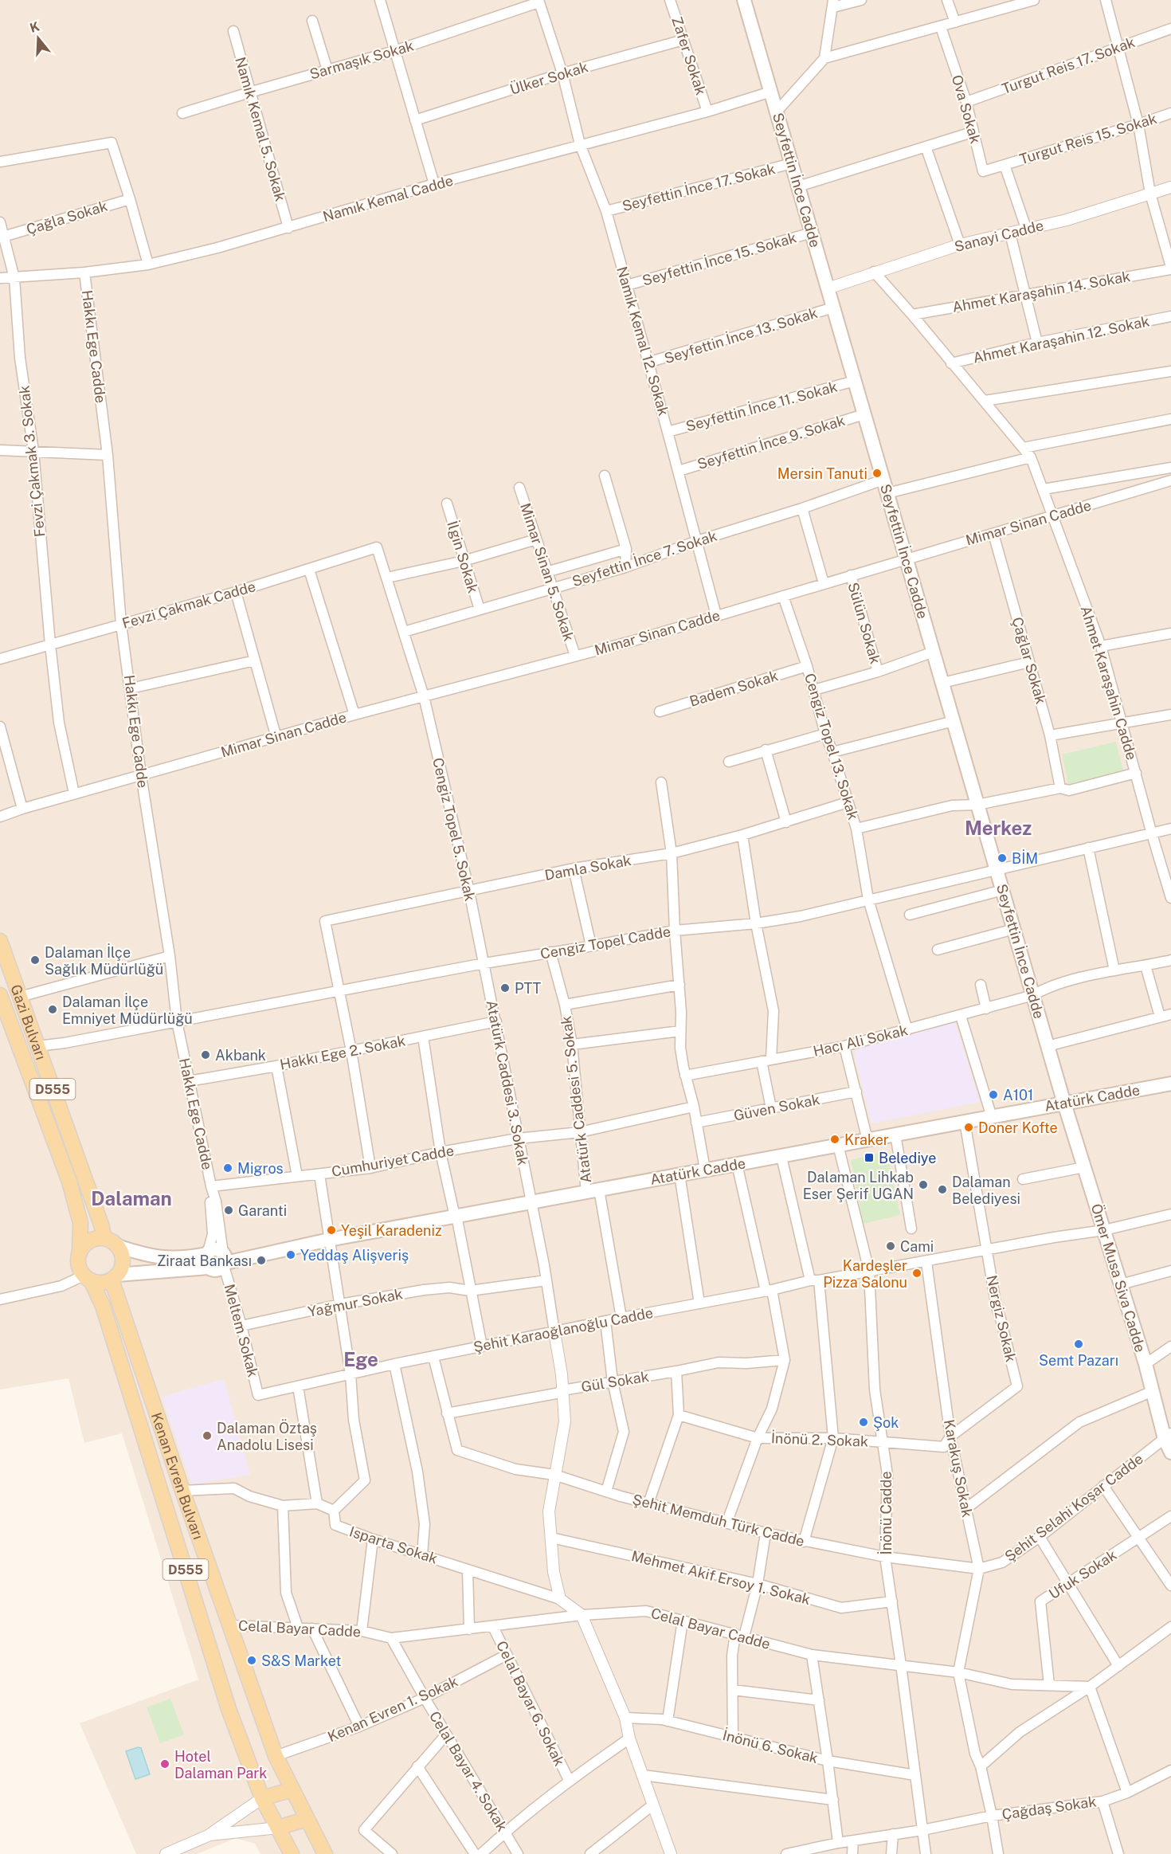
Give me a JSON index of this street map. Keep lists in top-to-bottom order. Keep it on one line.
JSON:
{"streets":{"main road":["Seyfettin İnce Cadde","Gazi Bulvarı","D555","Atatürk Cadde","Ömer Musa Siva Cadde","Kenan Evren Bulvarı"],"street":["Zafer Sokak","Sarmaşık Sokak","Turgut Reis 17. Sokak","Ülker Sokak","Ova Sokak","Namık Kemal 5. Sokak","Turgut Reis 15. Sokak","Seyfettin İnce 17. Sokak","Namık Kemal Cadde","Çağla Sokak","Sanayi Cadde","Seyfettin İnce 15. Sokak","Ahmet Karaşahin 14. Sokak","Seyfettin İnce 13. Sokak","Ahmet Karaşahin 12. Sokak","Namık Kemal 12. Sokak","Hakkı Ege Cadde","Seyfettin İnce 11. Sokak","Seyfettin İnce 9. Sokak","Fevzi Çakmak 3. Sokak","Mimar Sinan Cadde","İlgin Sokak","Seyfettin İnce 7. Sokak","Mimar Sinan 5. Sokak","Fevzi Çakmak Cadde","Sülün Sokak","Çağlar Sokak","Ahmet Karaşahin Cadde","Badem Sokak","Cengiz Topel 13. Sokak","Cengiz Topel 5. Sokak","Damla Sokak","Cengiz Topel Cadde","Hacı Ali Sokak","Hakkı Ege 2. Sokak","Atatürk Caddesi 3. Sokak","Atatürk Caddesi 5. Sokak","Güven Sokak","Cumhuriyet Cadde","Yağmur Sokak","Nergiz Sokak","Şehit Karaoğlanoğlu Cadde","Meltem Sokak","Gül Sokak","İnönü 2. Sokak","Karakuş Sokak","Şehit Selahi Koşar Cadde","İnönü Cadde","Şehit Memduh Türk Cadde","Isparta Sokak","Ufuk Sokak","Mehmet Akif Ersoy 1. Sokak","Celal Bayar Cadde","Celal Bayar 6. Sokak","Kenan Evren 1. Sokak","İnönü 6. Sokak","Celal Bayar 4. Sokak","Çağdaş Sokak"]},"crossings":[["Zafer Sokak","Ülker Sokak"],["Zafer Sokak","Namık Kemal Cadde"],["Sarmaşık Sokak","Namık Kemal 5. Sokak"],["Sarmaşık Sokak","Namık Kemal 12. Sokak"],["Turgut Reis 17. Sokak","Ova Sokak"],["Ülker Sokak","Namık Kemal 12. Sokak"],["Ova Sokak","Turgut Reis 15. Sokak"],["Namık Kemal 5. Sokak","Namık Kemal Cadde"],["Seyfettin İnce Cadde","Seyfettin İnce 17. Sokak"],["Seyfettin İnce Cadde","Namık Kemal Cadde"],["Seyfettin İnce Cadde","Sanayi Cadde"],["Seyfettin İnce Cadde","Seyfettin İnce 15. Sokak"],["Seyfettin İnce Cadde","Seyfettin İnce 13. Sokak"],["Seyfettin İnce Cadde","Seyfettin İnce 11. Sokak"],["Seyfettin İnce Cadde","Seyfettin İnce 9. Sokak"],["Seyfettin İnce Cadde","Mimar Sinan Cadde"],["Seyfettin İnce Cadde","Seyfettin İnce 7. Sokak"],["Seyfettin İnce Cadde","Cengiz Topel Cadde"],["Seyfettin İnce Cadde","Hacı Ali Sokak"],["Seyfettin İnce Cadde","Atatürk Cadde"],["Seyfettin İnce Cadde","Ömer Musa Siva Cadde"],["Seyfettin İnce 17. Sokak","Namık Kemal 12. Sokak"],["Namık Kemal Cadde","Namık Kemal 12. Sokak"],["Namık Kemal Cadde","Hakkı Ege Cadde"],["Namık Kemal Cadde","Fevzi Çakmak 3. Sokak"],["Çağla Sokak","Fevzi Çakmak 3. Sokak"],["Sanayi Cadde","Ahmet Karaşahin Cadde"],["Seyfettin İnce 15. Sokak","Namık Kemal 12. Sokak"],["Ahmet Karaşahin 14. Sokak","Ahmet Karaşahin Cadde"],["Seyfettin İnce 13. Sokak","Namık Kemal 12. Sokak"],["Ahmet Karaşahin 12. Sokak","Ahmet Karaşahin Cadde"],["Namık Kemal 12. Sokak","Seyfettin İnce 11. Sokak"],["Namık Kemal 12. Sokak","Seyfettin İnce 9. Sokak"],["Namık Kemal 12. Sokak","Mimar Sinan Cadde"],["Namık Kemal 12. Sokak","Seyfettin İnce 7. Sokak"],["Hakkı Ege Cadde","Mimar Sinan Cadde"],["Hakkı Ege Cadde","Fevzi Çakmak Cadde"],["Hakkı Ege Cadde","Cengiz Topel Cadde"],["Hakkı Ege Cadde","Hakkı Ege 2. Sokak"],["Hakkı Ege Cadde","Atatürk Cadde"],["Hakkı Ege Cadde","Cumhuriyet Cadde"],["Hakkı Ege Cadde","Meltem Sokak"],["Fevzi Çakmak 3. Sokak","Mimar Sinan Cadde"],["Fevzi Çakmak 3. Sokak","Fevzi Çakmak Cadde"],["Mimar Sinan Cadde","Mimar Sinan 5. Sokak"],["Mimar Sinan Cadde","Sülün Sokak"],["Mimar Sinan Cadde","Çağlar Sokak"],["Mimar Sinan Cadde","Ahmet Karaşahin Cadde"],["Mimar Sinan Cadde","Cengiz Topel 13. Sokak"],["Mimar Sinan Cadde","Cengiz Topel 5. Sokak"],["İlgin Sokak","Seyfettin İnce 7. Sokak"],["Seyfettin İnce 7. Sokak","Mimar Sinan 5. Sokak"],["Seyfettin İnce 7. Sokak","Cengiz Topel 5. Sokak"],["Fevzi Çakmak Cadde","Cengiz Topel 5. Sokak"],["Ahmet Karaşahin Cadde","Cengiz Topel Cadde"],["Badem Sokak","Cengiz Topel 13. Sokak"],["Cengiz Topel 13. Sokak","Damla Sokak"],["Cengiz Topel 13. Sokak","Cengiz Topel Cadde"],["Cengiz Topel 13. Sokak","Hacı Ali Sokak"],["Cengiz Topel 5. Sokak","Damla Sokak"],["Cengiz Topel 5. Sokak","Cengiz Topel Cadde"],["Cengiz Topel 5. Sokak","Atatürk Caddesi 3. Sokak"],["Damla Sokak","Cengiz Topel Cadde"],["Cengiz Topel Cadde","Gazi Bulvarı"],["Cengiz Topel Cadde","Atatürk Caddesi 3. Sokak"],["Cengiz Topel Cadde","Atatürk Caddesi 5. Sokak"],["Gazi Bulvarı","Kenan Evren Bulvarı"],["Hakkı Ege 2. Sokak","Atatürk Caddesi 3. Sokak"],["Atatürk Caddesi 3. Sokak","Atatürk Cadde"],["Atatürk Caddesi 3. Sokak","Cumhuriyet Cadde"],["Atatürk Caddesi 3. Sokak","Yağmur Sokak"],["Atatürk Caddesi 3. Sokak","Şehit Karaoğlanoğlu Cadde"],["Atatürk Cadde","Atatürk Caddesi 5. Sokak"],["Atatürk Cadde","Ömer Musa Siva Cadde"],["Atatürk Cadde","Nergiz Sokak"],["Atatürk Cadde","Meltem Sokak"],["Atatürk Cadde","İnönü Cadde"],["Atatürk Caddesi 5. Sokak","Cumhuriyet Cadde"],["Atatürk Caddesi 5. Sokak","Şehit Karaoğlanoğlu Cadde"],["Ömer Musa Siva Cadde","Şehit Karaoğlanoğlu Cadde"],["Ömer Musa Siva Cadde","Şehit Selahi Koşar Cadde"],["Yağmur Sokak","Meltem Sokak"],["Nergiz Sokak","Şehit Karaoğlanoğlu Cadde"],["Nergiz Sokak","İnönü 2. Sokak"],["Nergiz Sokak","Karakuş Sokak"],["Şehit Karaoğlanoğlu Cadde","Meltem Sokak"],["Şehit Karaoğlanoğlu Cadde","Karakuş Sokak"],["Şehit Karaoğlanoğlu Cadde","İnönü Cadde"],["Gül Sokak","Şehit Memduh Türk Cadde"],["İnönü 2. Sokak","Karakuş Sokak"],["İnönü 2. Sokak","İnönü Cadde"],["Karakuş Sokak","Şehit Selahi Koşar Cadde"],["Karakuş Sokak","Celal Bayar Cadde"],["Kenan Evren Bulvarı","Celal Bayar Cadde"],["Kenan Evren Bulvarı","Kenan Evren 1. Sokak"],["Şehit Selahi Koşar Cadde","İnönü Cadde"],["Şehit Selahi Koşar Cadde","Şehit Memduh Türk Cadde"],["İnönü Cadde","Şehit Memduh Türk Cadde"],["İnönü Cadde","Mehmet Akif Ersoy 1. Sokak"],["İnönü Cadde","Celal Bayar Cadde"],["İnönü Cadde","İnönü 6. Sokak"],["İnönü Cadde","Çağdaş Sokak"],["Ufuk Sokak","Celal Bayar Cadde"],["Celal Bayar Cadde","Celal Bayar 6. Sokak"],["Celal Bayar Cadde","Celal Bayar 4. Sokak"],["Celal Bayar 6. Sokak","Kenan Evren 1. Sokak"],["Kenan Evren 1. Sokak","Celal Bayar 4. Sokak"]],"districts":["Merkez","Dalaman","Ege"],"places":{"other":["Mersin Tanuti","BİM","Dalaman İlçe Sağlık Müdürlüğü","PTT","Dalaman İlçe Emniyet Müdürlüğü","Akbank","A101","Doner Kofte","Kraker","Migros","Dalaman Lihkab Eser Şerif UGAN","Dalaman Belediyesi","Garanti","Yeşil Karadeniz","Cami","Yeddaş Alişveriş","Ziraat Bankası","Kardeşler Pizza Salonu","Semt Pazarı","Şok","Dalaman Öztaş Anadolu Lisesi","S&S Market","Hotel Dalaman Park"],"transit":["Belediye"]},"north":"top"}
